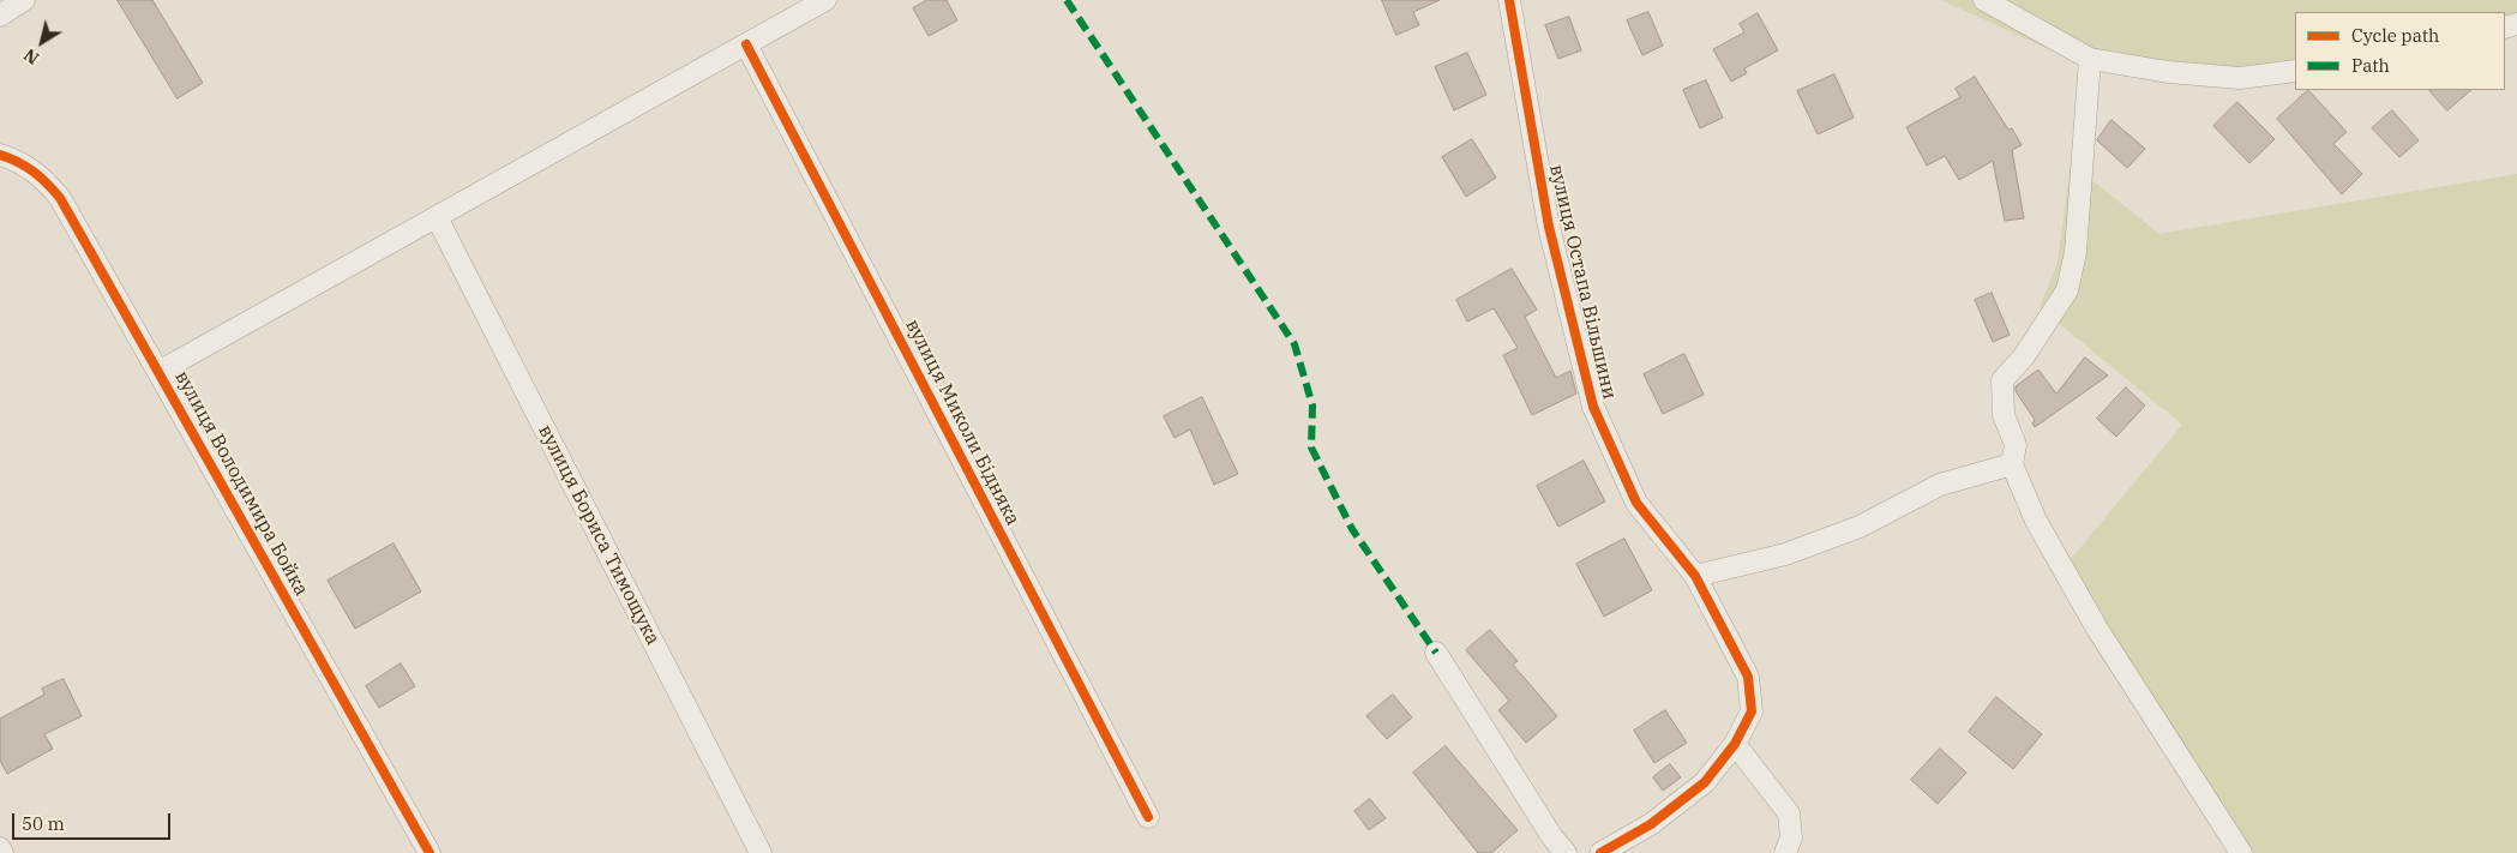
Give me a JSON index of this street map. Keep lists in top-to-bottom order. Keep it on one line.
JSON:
{"streets":{"street":["вулиця Остапа Вільшини","вулиця Миколи Бідняка","вулиця Володимира Бойка","вулиця Бориса Тимощука"]},"legend":["Cycle path","Path"],"scale_bar":"50 m","north":"bottom left"}
